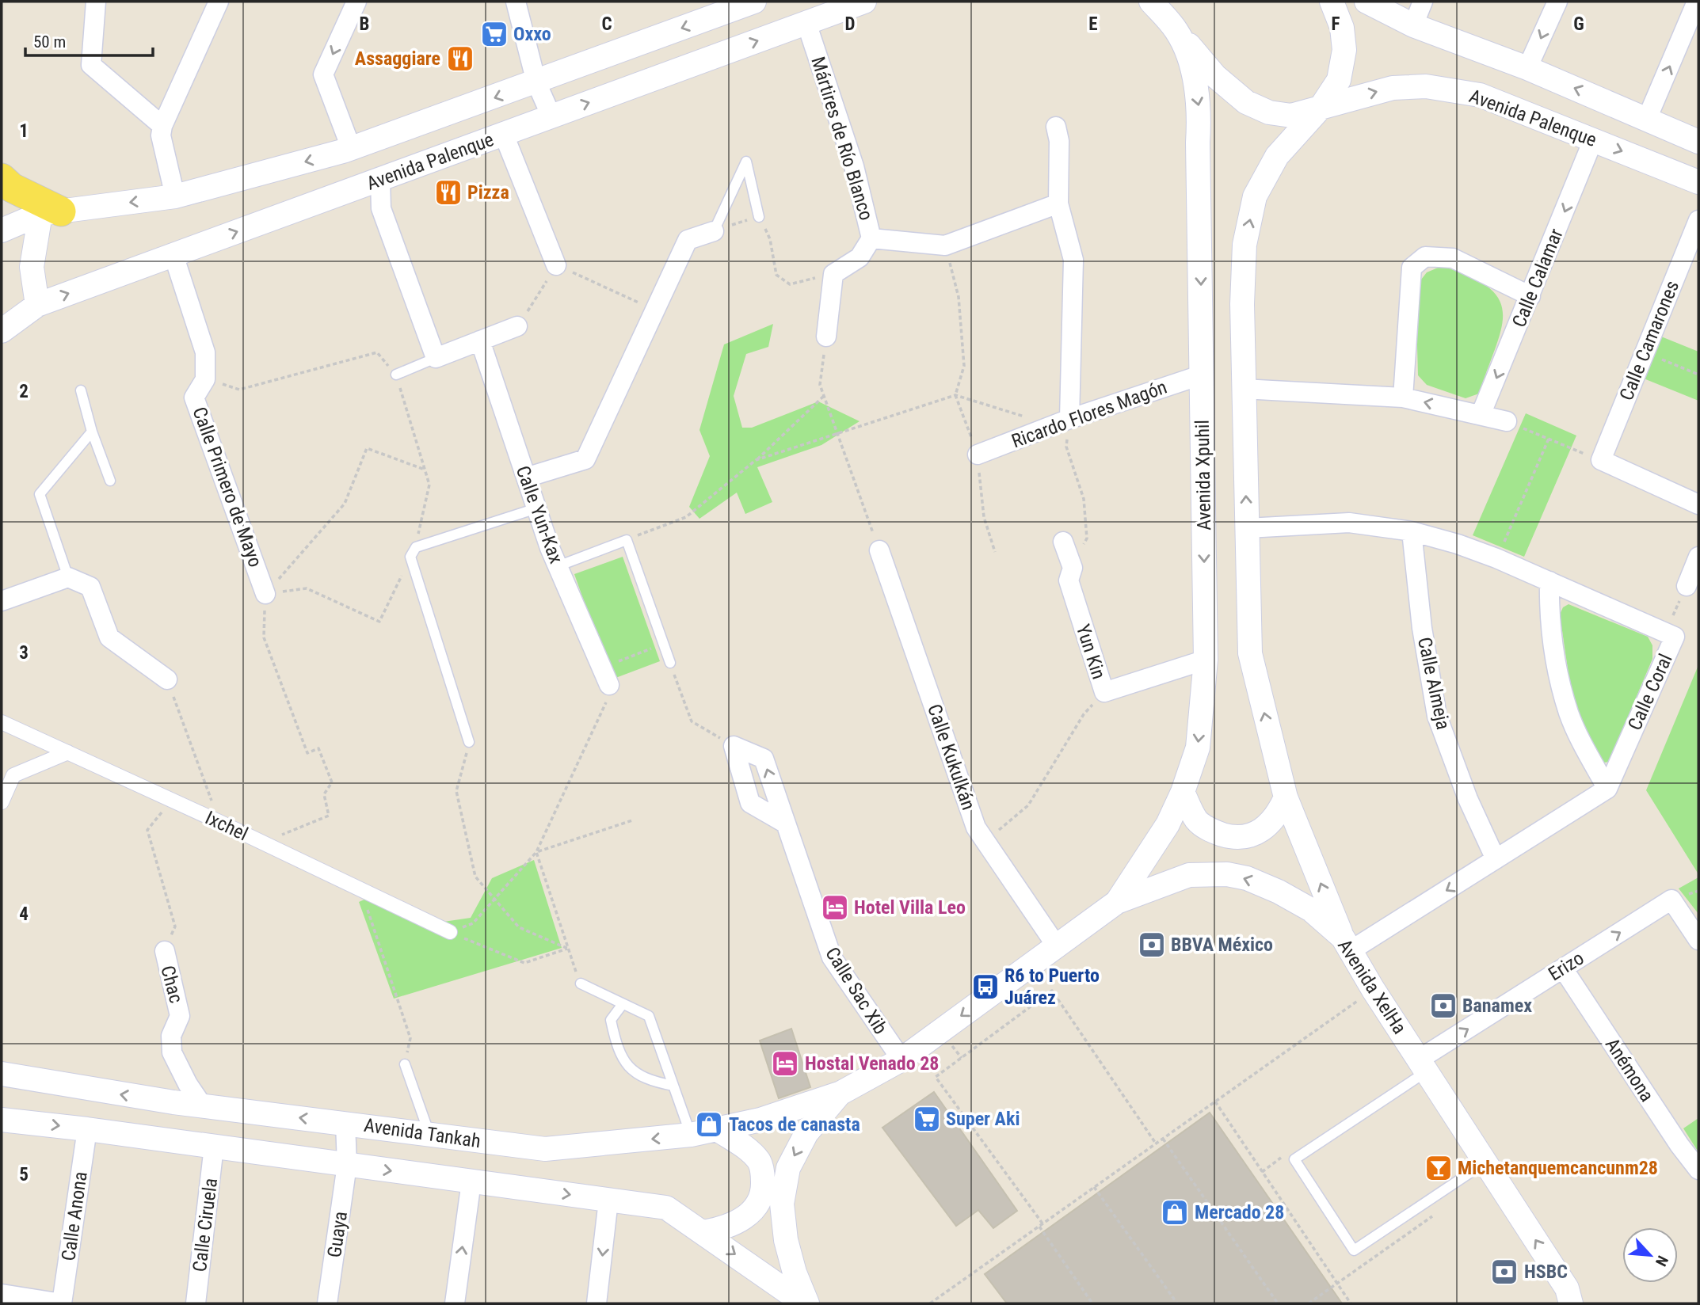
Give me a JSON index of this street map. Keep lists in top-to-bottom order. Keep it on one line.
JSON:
{"streets":{"street":["Avenida Palenque","Mártires de Río Blanco","Calle Calamar","Calle Camarones","Ricardo Flores Magón","Avenida Xpuhil","Calle Primero de Mayo","Calle Yun-Kax","Yun Kin","Calle Almeja","Calle Coral","Calle Kukulkán","Ixchel","Erizo","Chac","Avenida XelHa","Calle Sac Xib","Anémona","Avenida Tankah","Calle Anona","Calle Ciruela","Guaya"]},"crossings":[["Avenida Palenque","Mártires de Río Blanco"],["Avenida Palenque","Calle Calamar"],["Avenida Palenque","Avenida Xpuhil"],["Avenida Palenque","Calle Primero de Mayo"],["Ricardo Flores Magón","Avenida Xpuhil"],["Avenida Xpuhil","Yun Kin"],["Avenida Xpuhil","Avenida XelHa"],["Calle Almeja","Calle Coral"],["Calle Kukulkán","Avenida XelHa"],["Erizo","Avenida XelHa"],["Erizo","Anémona"],["Chac","Avenida Tankah"],["Avenida XelHa","Calle Sac Xib"],["Avenida XelHa","Avenida Tankah"],["Avenida Tankah","Guaya"]],"one_way":["Calle Calamar"],"places":{"supermarket":["Oxxo","Super Aki"],"restaurant":["Assaggiare","Pizza"],"hotel":["Hotel Villa Leo","Hostal Venado 28"],"bank":["BBVA México","Banamex","HSBC"],"bus stop":["R6 to Puerto Juárez"],"shop":["Tacos de canasta","Mercado 28"],"bar":["Michetanquemcancunm28"]},"scale_bar":"50 m","north":"bottom right","grid":{"columns":["B","C","D","E","F","G"],"rows":["1","2","3","4","5"]}}
